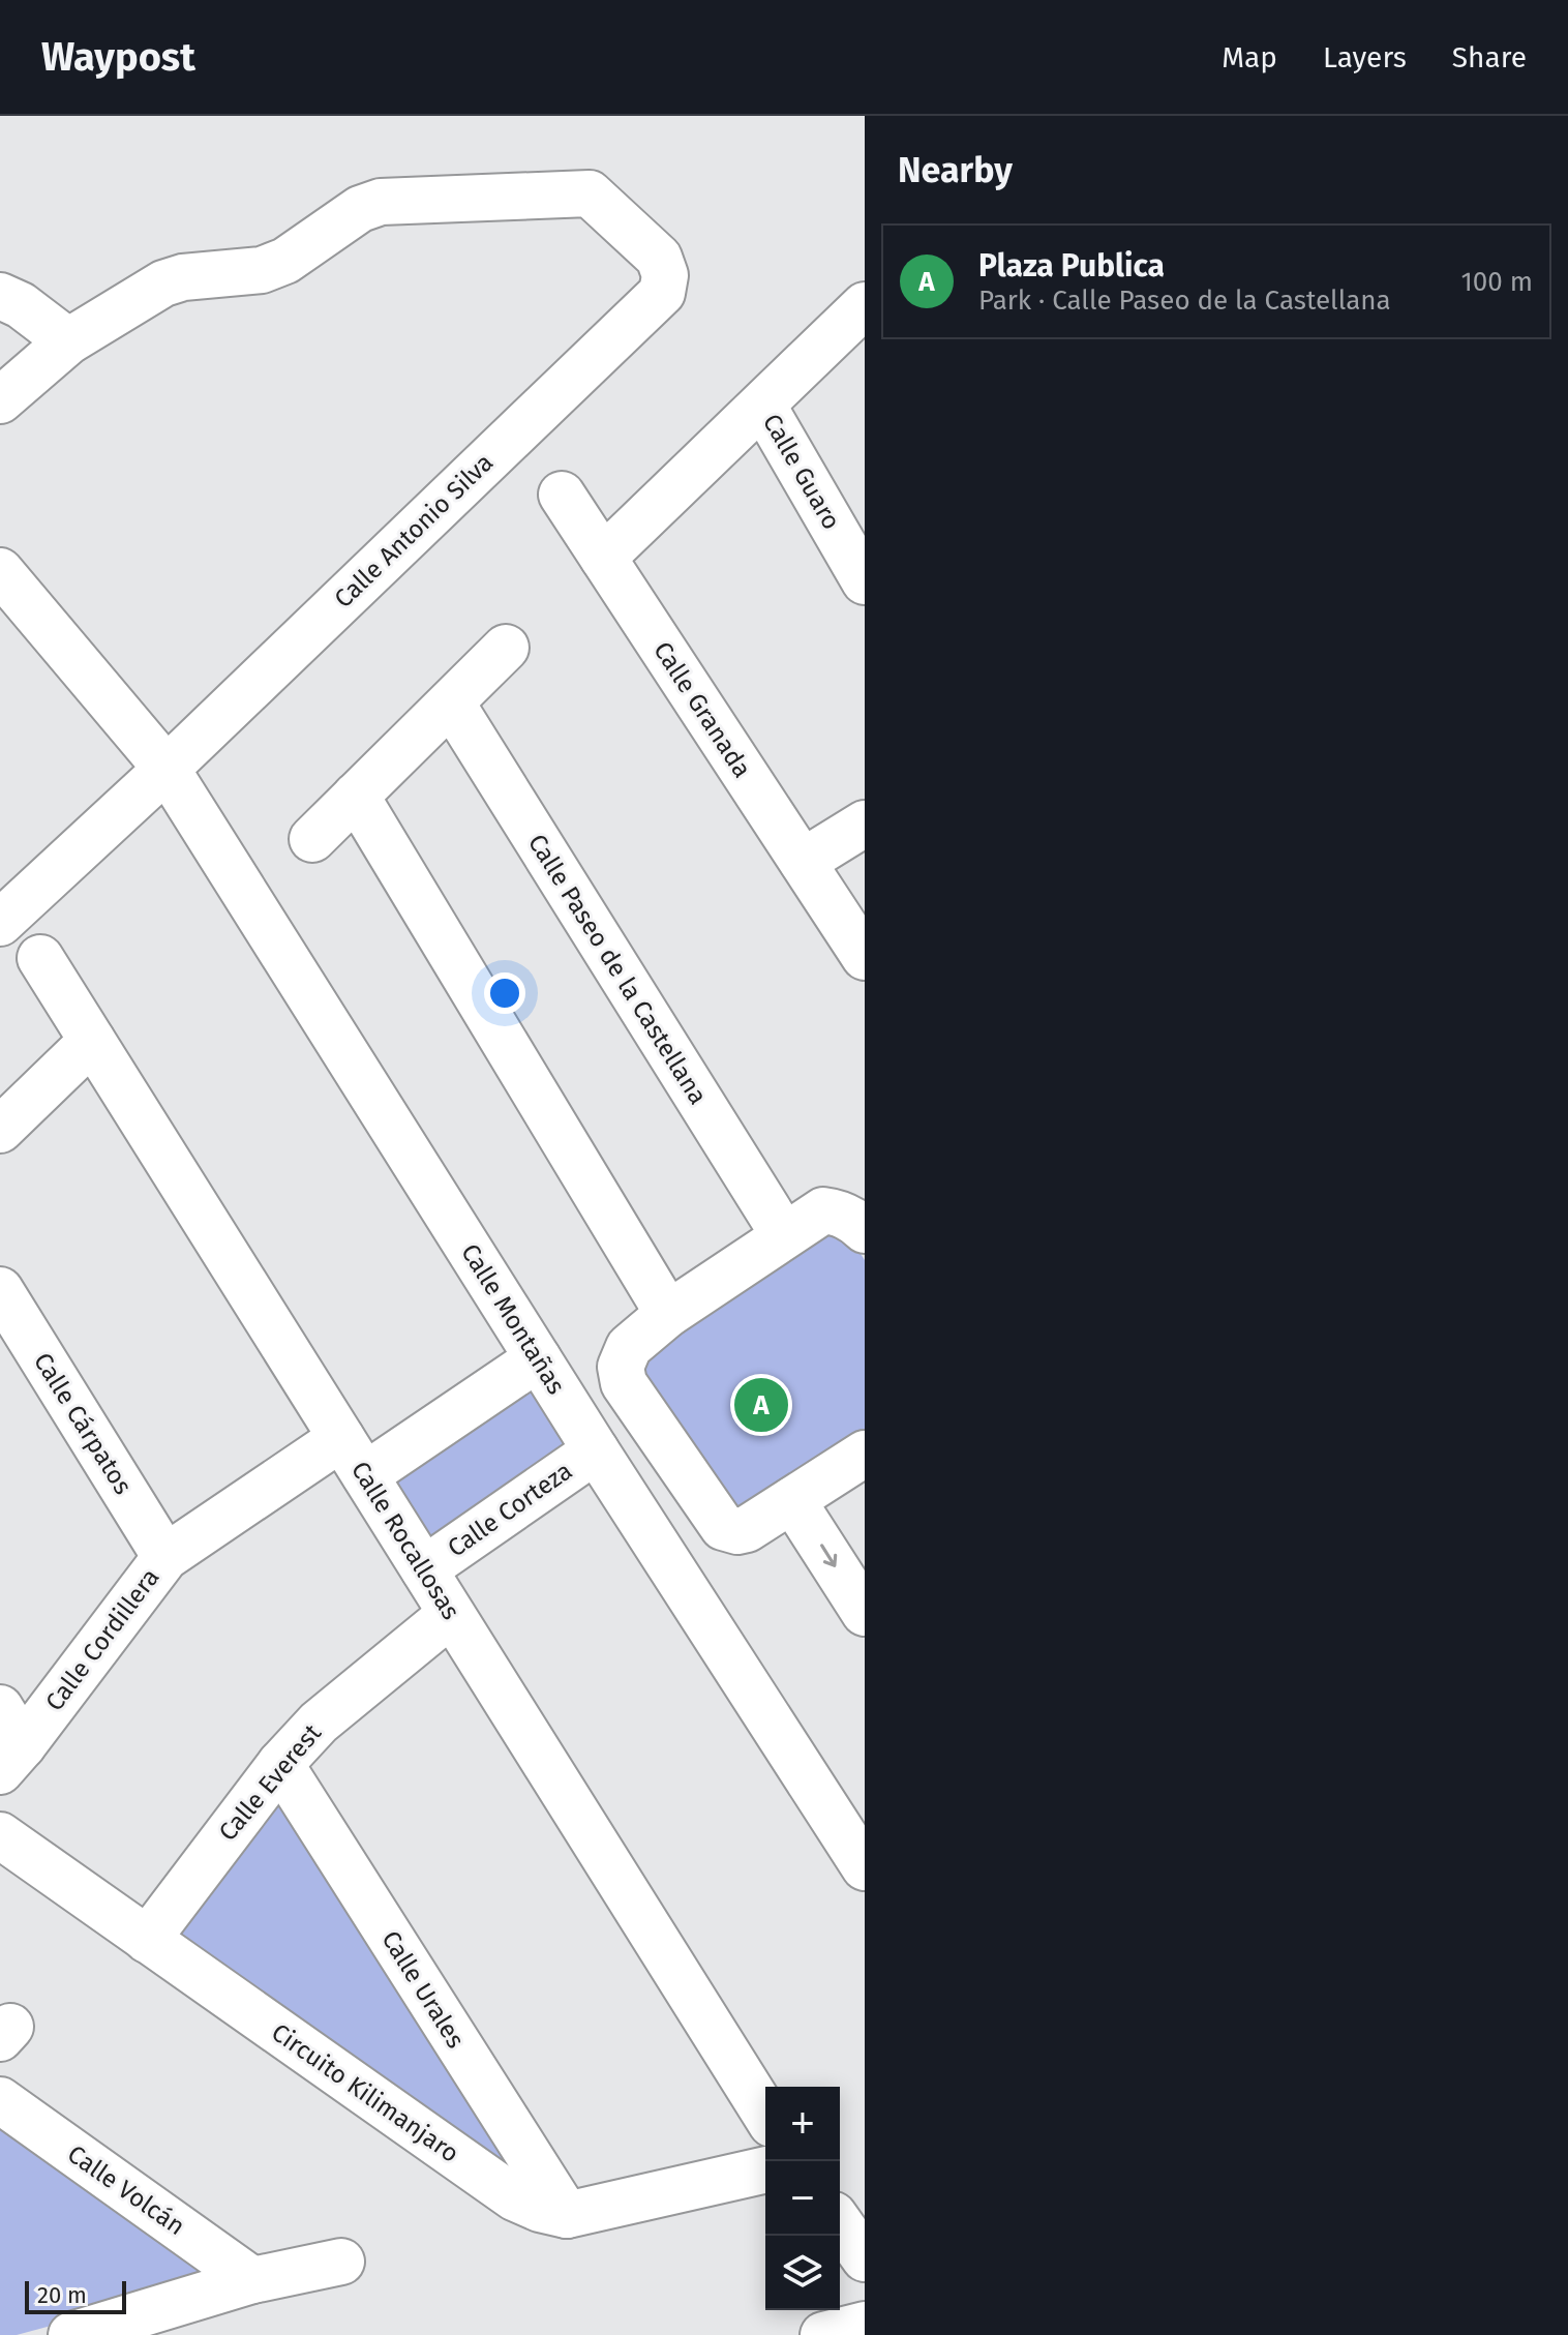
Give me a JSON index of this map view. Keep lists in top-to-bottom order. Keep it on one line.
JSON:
{"streets":{"street":["Calle Guaro","Calle Antonio Silva","Calle Granada","Calle Paseo de la Castellana","Calle Montañas","Calle Cárpatos","Calle Corteza","Calle Rocallosas","Calle Cordillera","Calle Everest","Calle Urales","Circuito Kilimanjaro","Calle Volcán"]},"crossings":[["Calle Antonio Silva","Calle Montañas"],["Calle Montañas","Calle Corteza"],["Calle Cárpatos","Calle Cordillera"],["Calle Corteza","Calle Rocallosas"],["Calle Rocallosas","Calle Cordillera"],["Calle Rocallosas","Calle Everest"],["Calle Everest","Calle Urales"],["Calle Everest","Circuito Kilimanjaro"],["Calle Urales","Circuito Kilimanjaro"]],"scale_bar":"20 m","page":{"header":"Waypost","nav":["Map","Layers","Share"],"heading":"Nearby","list":[{"mark":"A","name":"Plaza Publica","note":"Park · Calle Paseo de la Castellana","value":"100 m"}],"pins":"A","map_buttons":["+","−"],"scale":"20 m"}}
